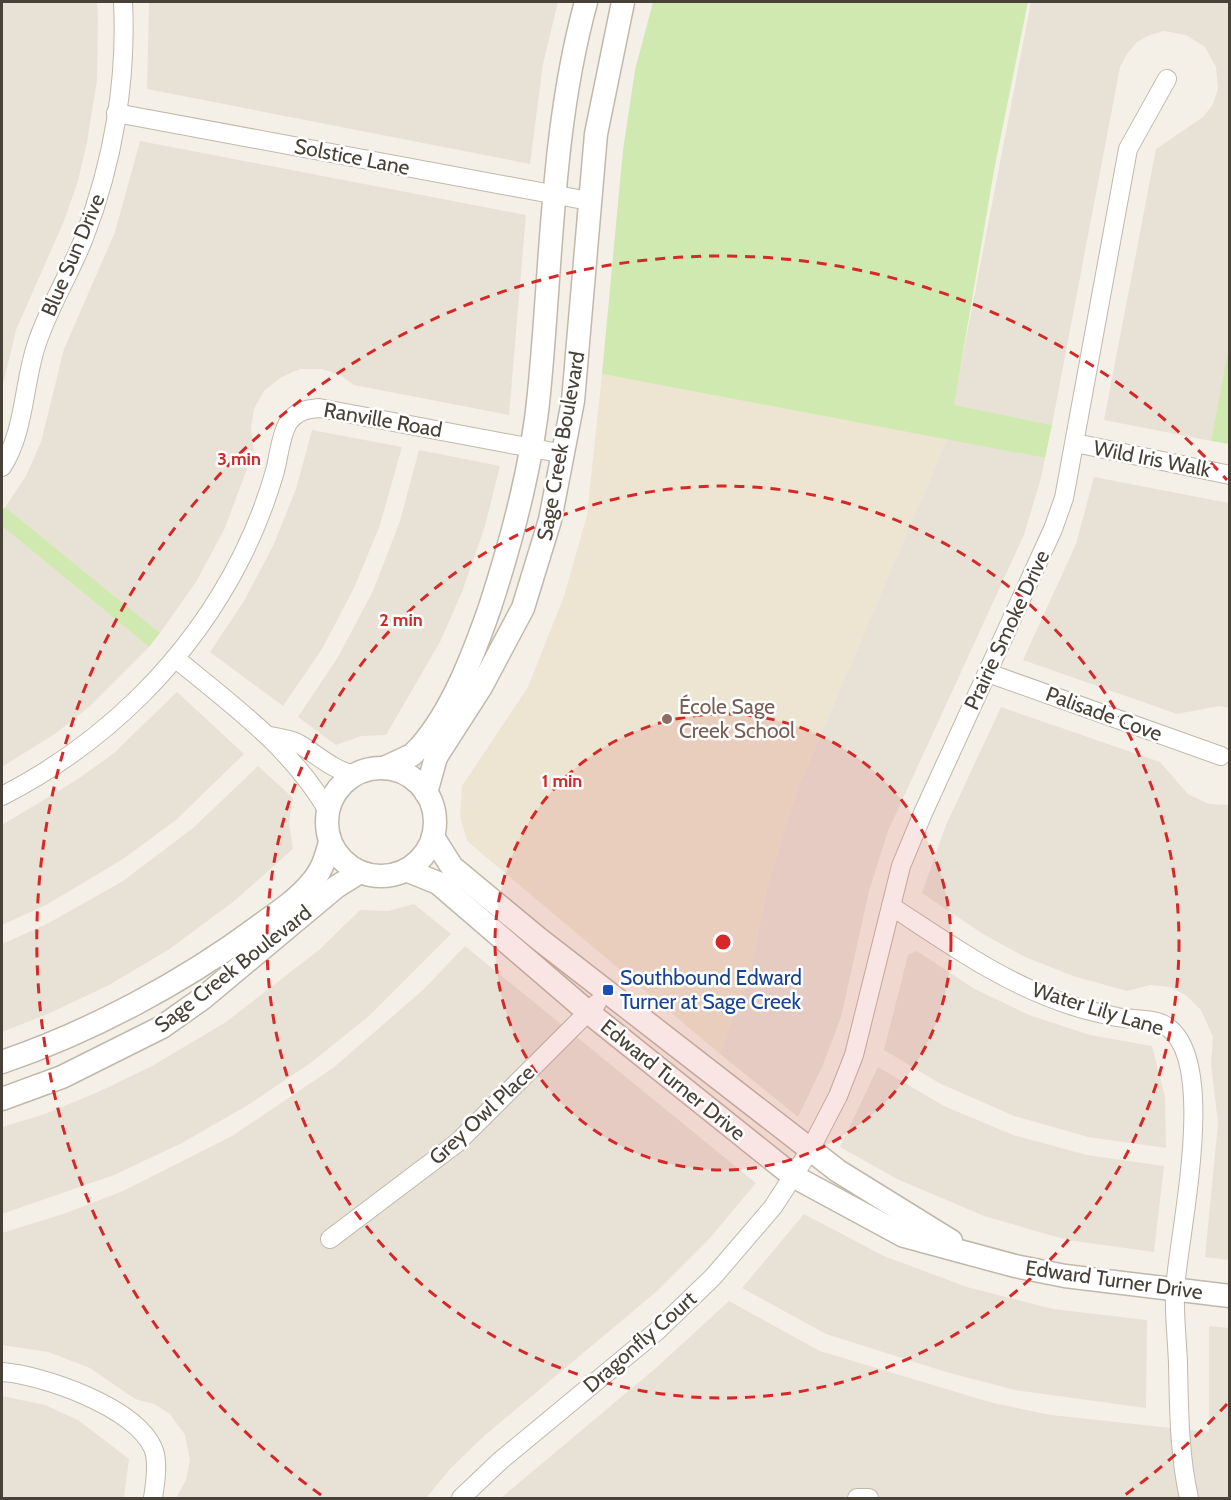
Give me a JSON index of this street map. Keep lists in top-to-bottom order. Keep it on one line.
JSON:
{"streets":{"street":["Solstice Lane","Blue Sun Drive","Ranville Road","Sage Creek Boulevard","Wild Iris Walk","Prairie Smoke Drive","Palisade Cove","Water Lily Lane","Edward Turner Drive","Grey Owl Place","Dragonfly Court"]},"crossings":[["Solstice Lane","Blue Sun Drive"],["Solstice Lane","Sage Creek Boulevard"],["Ranville Road","Sage Creek Boulevard"],["Sage Creek Boulevard","Edward Turner Drive"],["Wild Iris Walk","Prairie Smoke Drive"],["Prairie Smoke Drive","Palisade Cove"],["Prairie Smoke Drive","Water Lily Lane"],["Prairie Smoke Drive","Edward Turner Drive"],["Prairie Smoke Drive","Dragonfly Court"],["Water Lily Lane","Edward Turner Drive"],["Edward Turner Drive","Grey Owl Place"],["Edward Turner Drive","Dragonfly Court"]],"places":{"other":["École Sage Creek School"],"transit":["Southbound Edward Turner at Sage Creek"]},"rings":["3 min","2 min","1 min"]}
